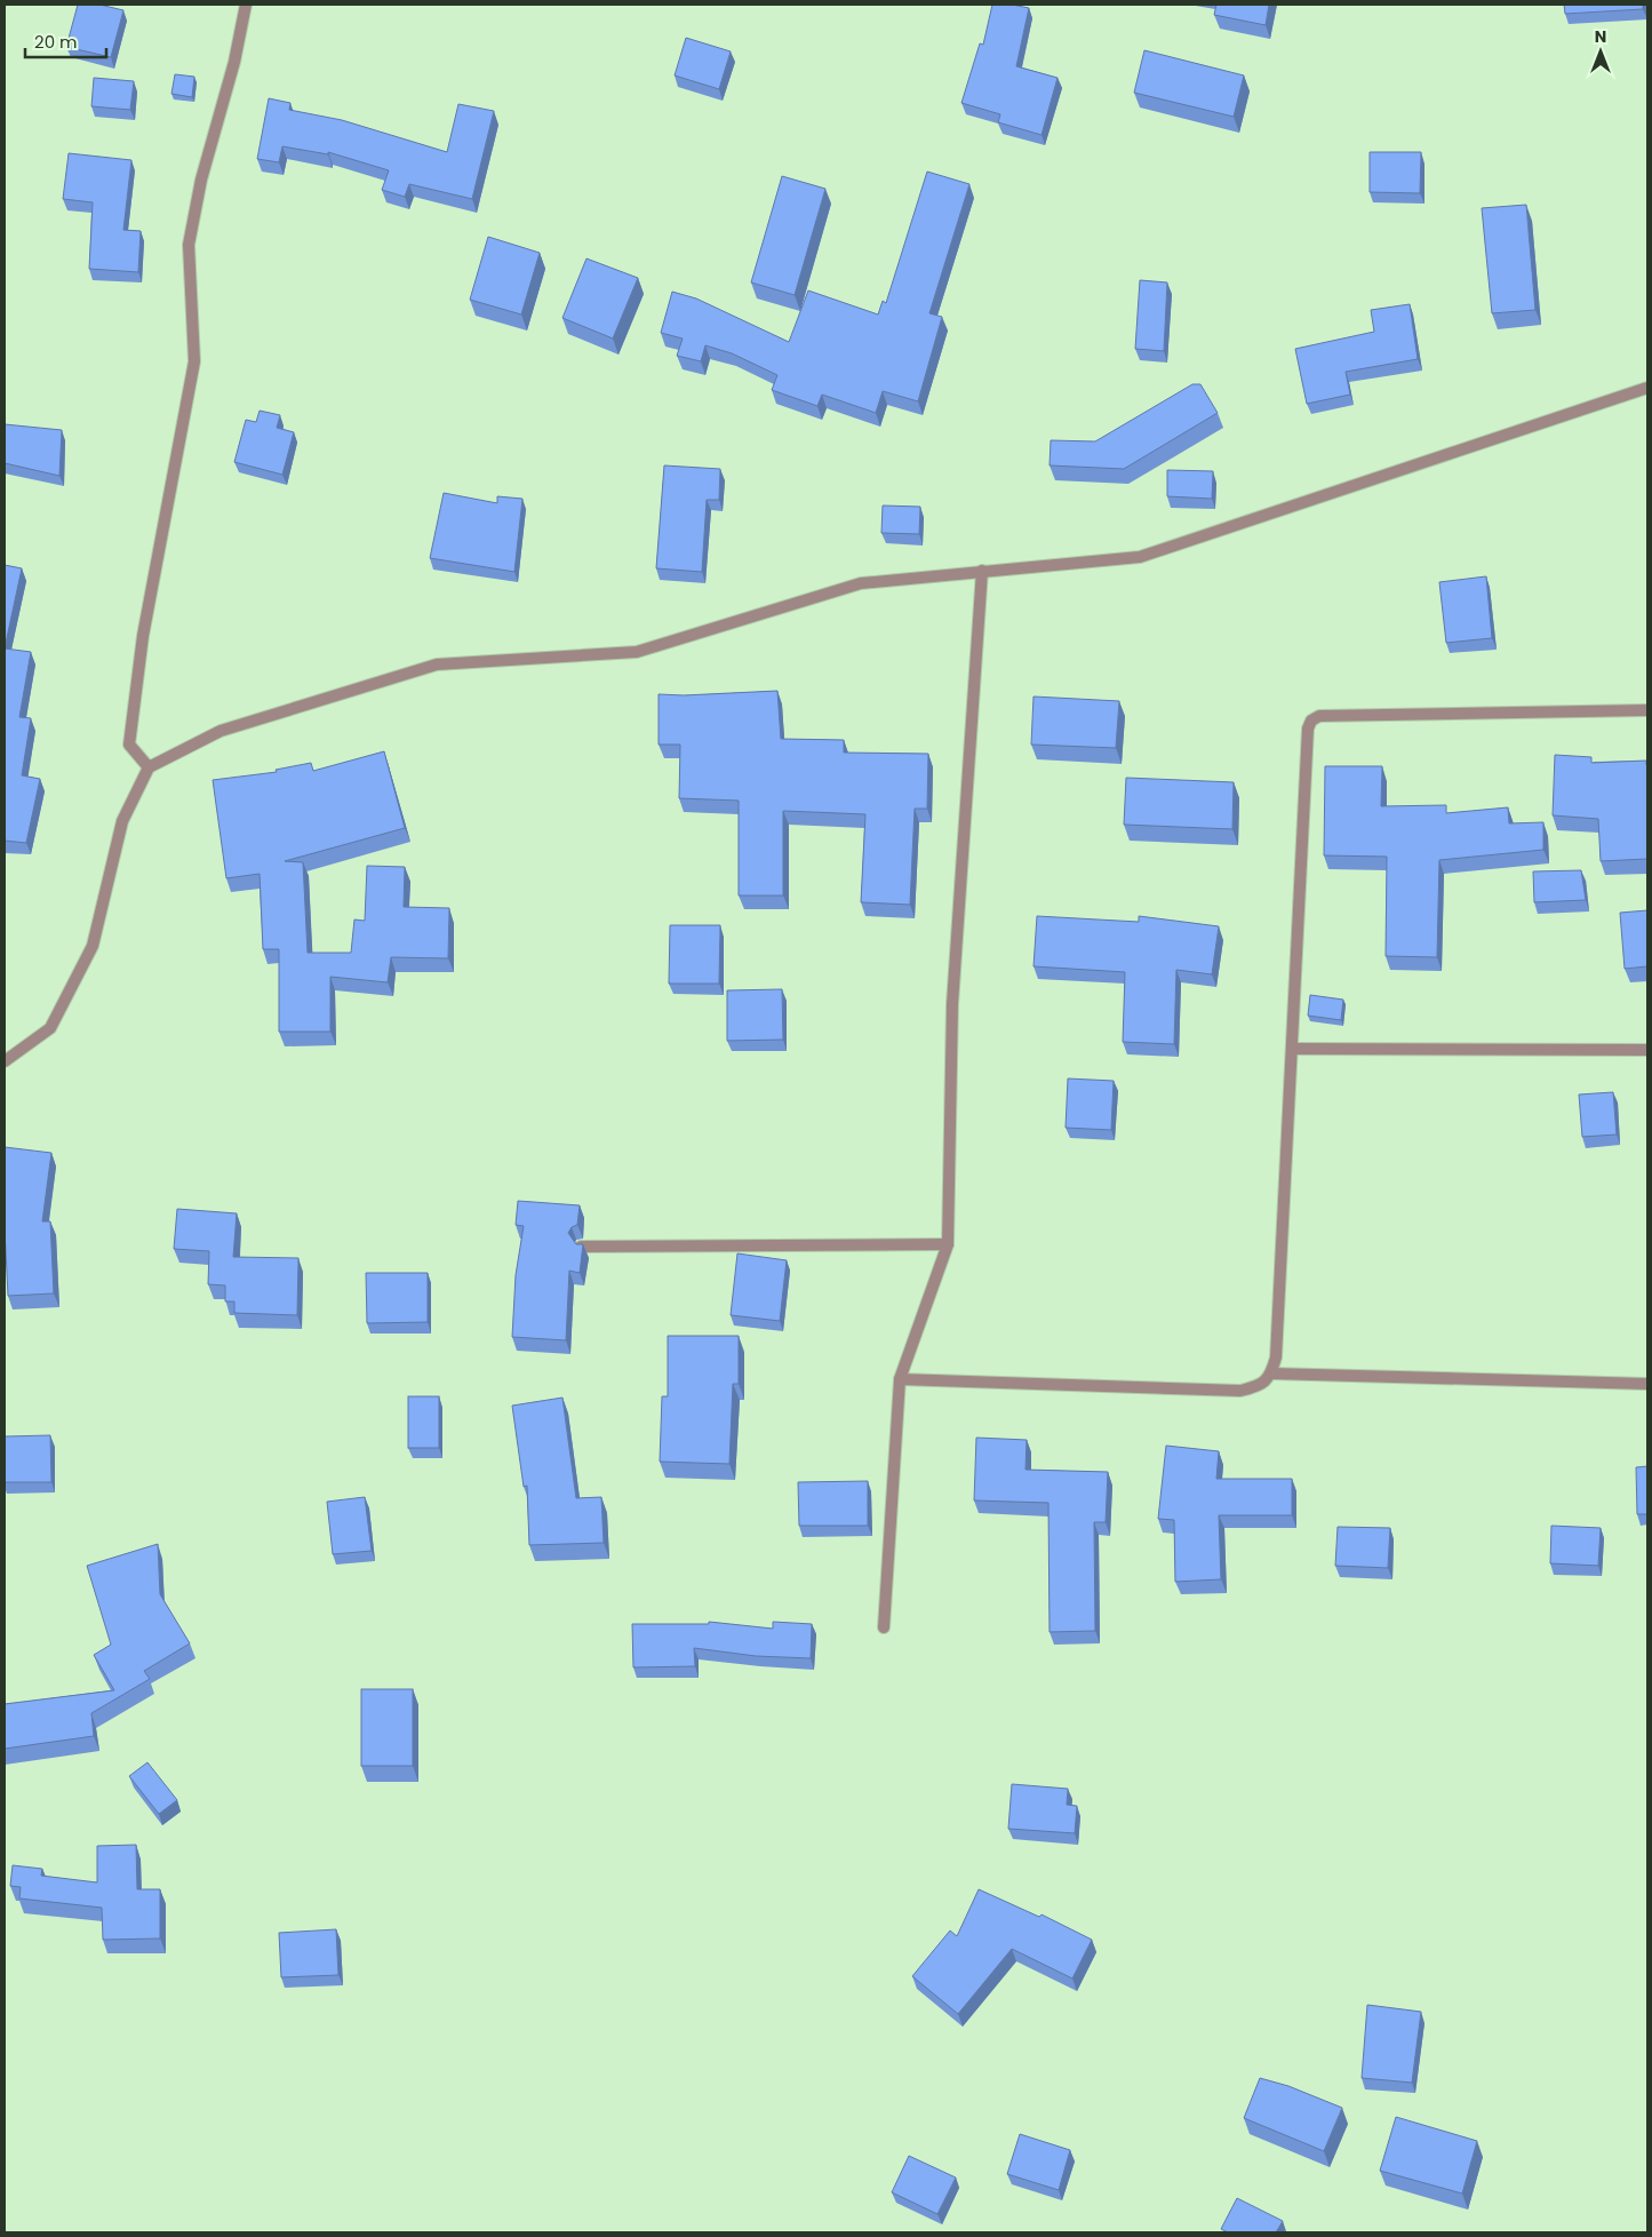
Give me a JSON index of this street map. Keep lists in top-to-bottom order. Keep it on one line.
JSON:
{"scale_bar":"20 m","north":"top"}
